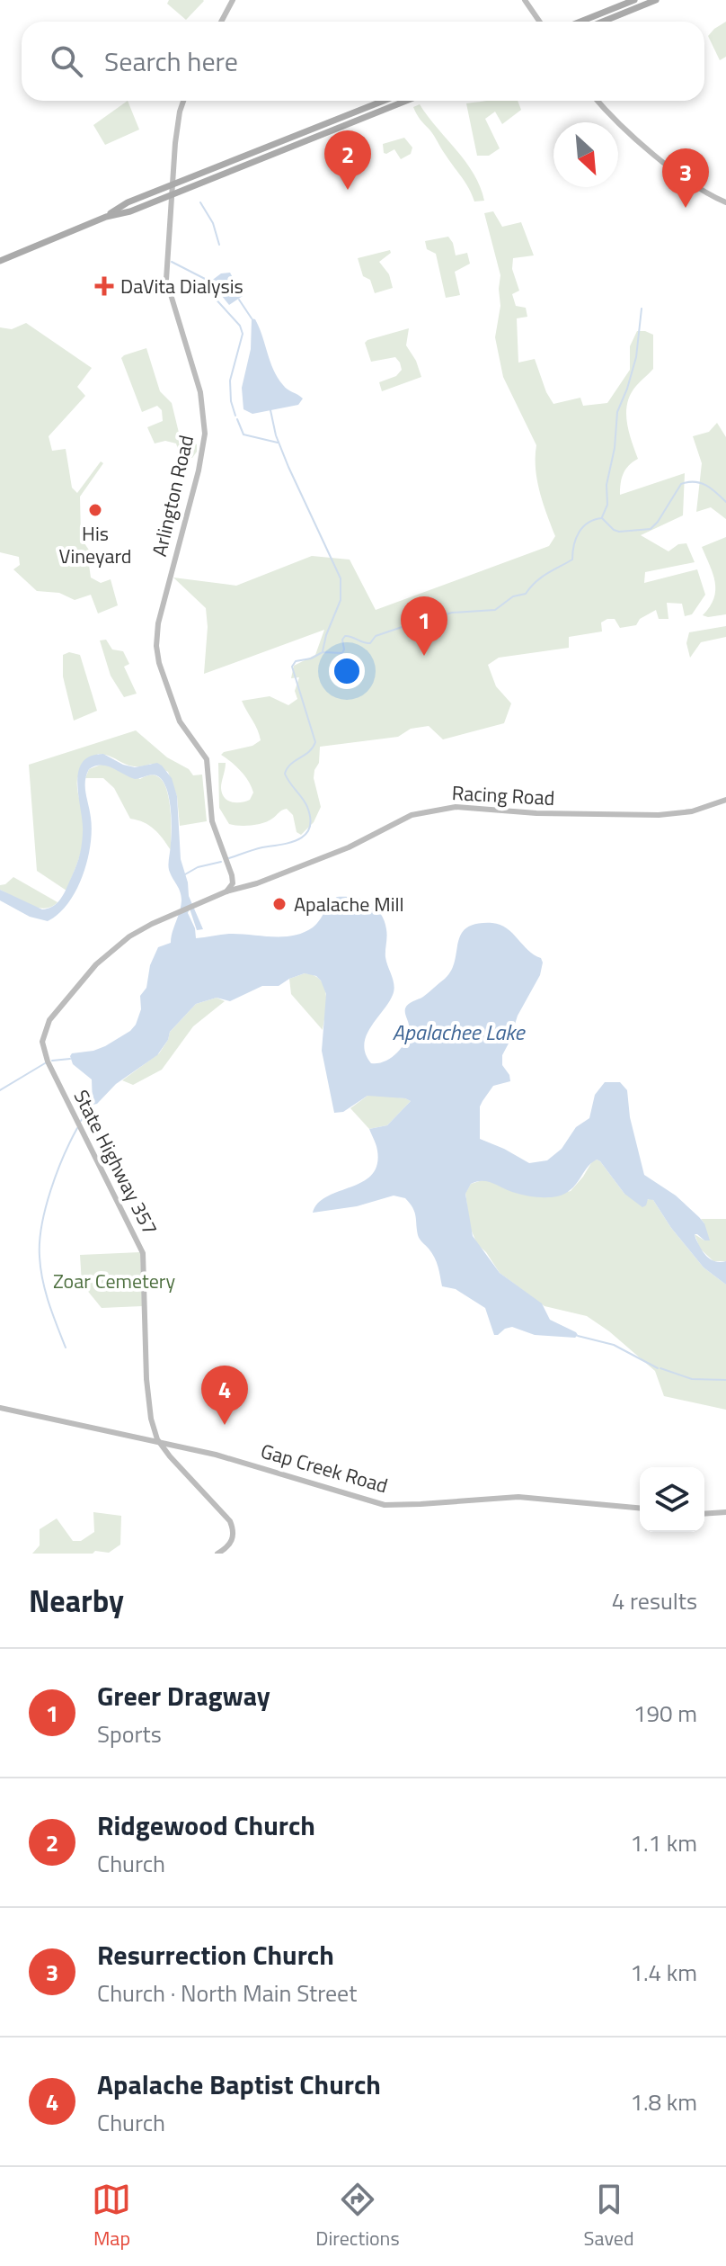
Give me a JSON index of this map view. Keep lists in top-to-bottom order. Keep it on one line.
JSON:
{"streets":{"main road":["Arlington Road","Racing Road","State Highway 357","Gap Creek Road"]},"crossings":[["Arlington Road","Racing Road"],["Arlington Road","State Highway 357"],["Racing Road","State Highway 357"],["State Highway 357","Gap Creek Road"]],"water":["Apalachee Lake"],"parks":["Zoar Cemetery"],"places":{"health":["DaVita Dialysis"],"other":["His Vineyard","Apalache Mill"]},"north":"bottom right","page":{"search":"Search here","pins":["2","3","1","4"],"heading":["Nearby","4 results"],"list":[{"mark":"1","name":"Greer Dragway","note":"Sports","value":"190 m"},{"mark":"2","name":"Ridgewood Church","note":"Church","value":"1.1 km"},{"mark":"3","name":"Resurrection Church","note":"Church · North Main Street","value":"1.4 km"},{"mark":"4","name":"Apalache Baptist Church","note":"Church","value":"1.8 km"}],"nav":["Map","Directions","Saved"]}}
